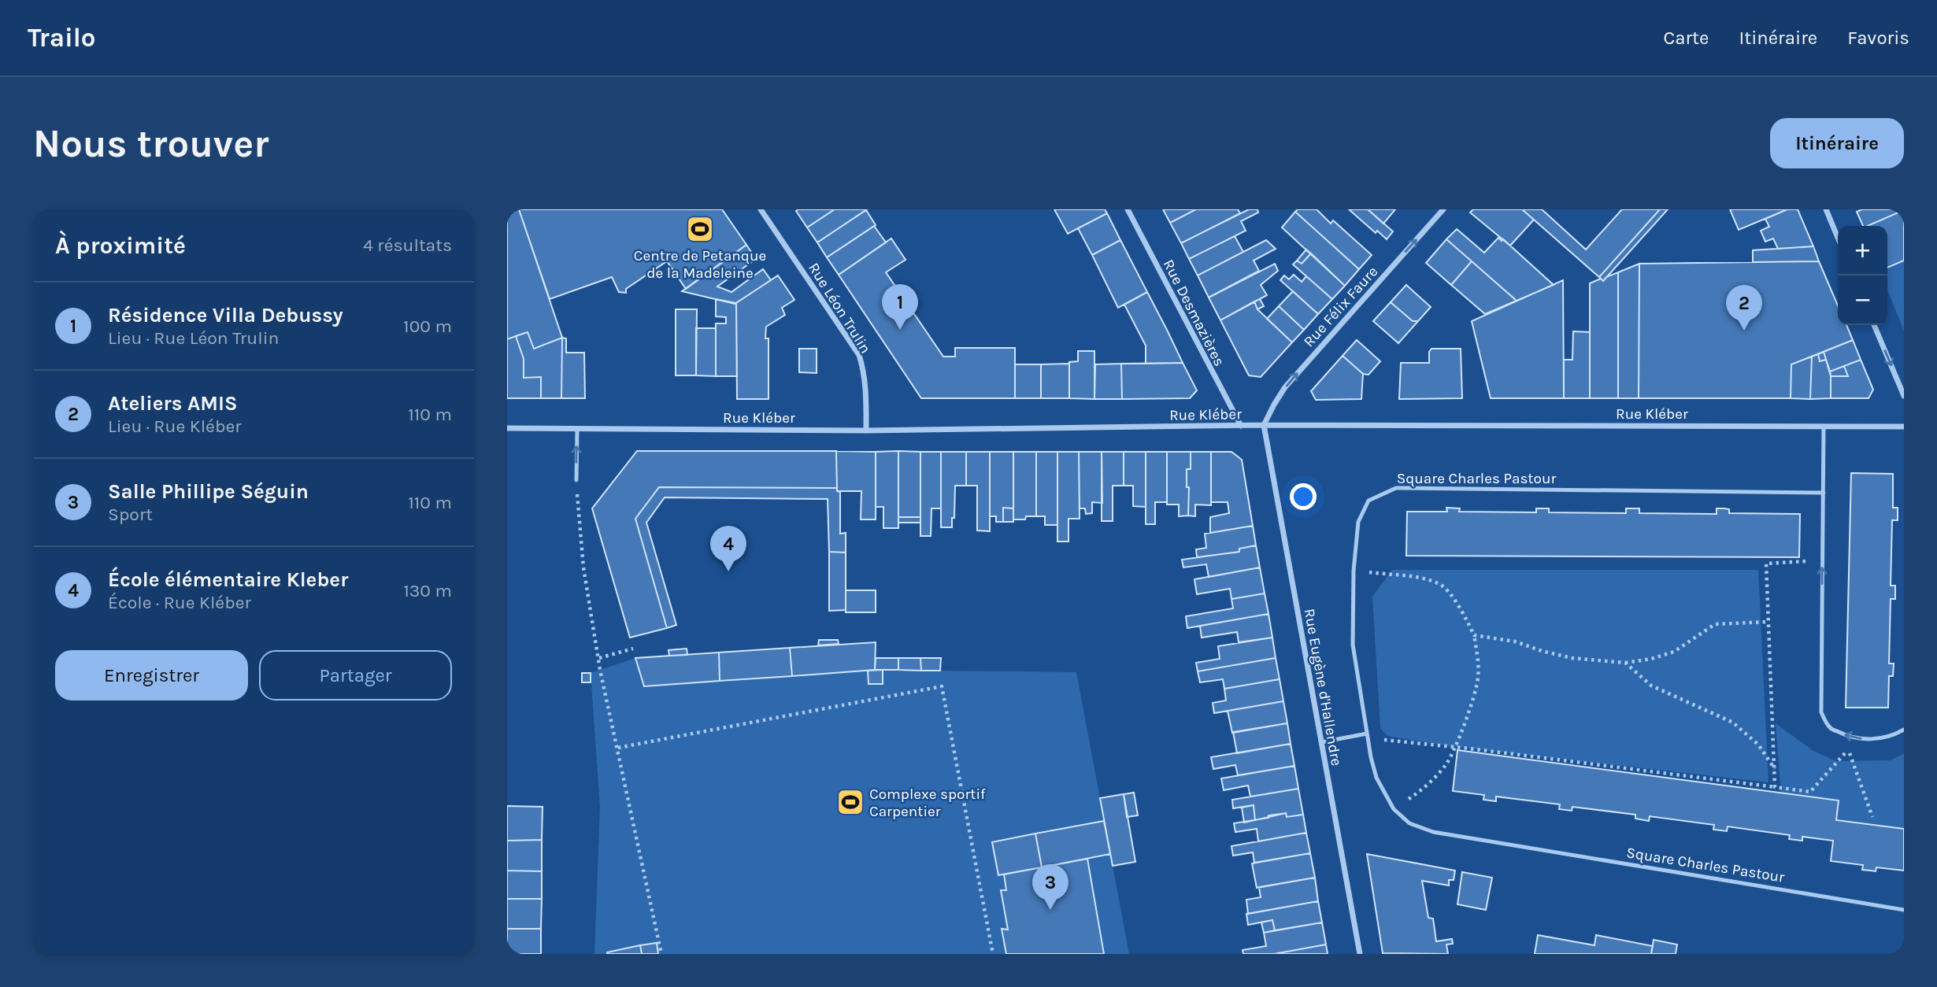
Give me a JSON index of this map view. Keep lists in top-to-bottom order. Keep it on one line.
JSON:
{"streets":{"street":["Rue Félix Faure","Rue Léon Trulin","Rue Desmazières","Rue Kléber","Rue Eugène d'Hallendre"],"lane":["Square Charles Pastour"]},"crossings":[["Rue Félix Faure","Rue Kléber"],["Rue Félix Faure","Rue Eugène d'Hallendre"],["Rue Léon Trulin","Rue Kléber"],["Rue Desmazières","Rue Kléber"],["Rue Kléber","Rue Eugène d'Hallendre"]],"one_way":["Rue Félix Faure"],"places":{"sports":["Centre de Petanque de la Madeleine","Complexe sportif Carpentier"]},"page":{"header":"Trailo","nav":["Carte","Itinéraire","Favoris"],"buttons":["Itinéraire",["Enregistrer","Partager"]],"title":"Nous trouver","heading":["À proximité","4 résultats"],"map_buttons":["+","−"],"list":[{"mark":"1","name":"Résidence Villa Debussy","note":"Lieu · Rue Léon Trulin","value":"100 m"},{"mark":"2","name":"Ateliers AMIS","note":"Lieu · Rue Kléber","value":"110 m"},{"mark":"3","name":"Salle Phillipe Séguin","note":"Sport","value":"110 m"},{"mark":"4","name":"École élémentaire Kleber","note":"École · Rue Kléber","value":"130 m"}],"pins":["1","2","4","3"]}}
